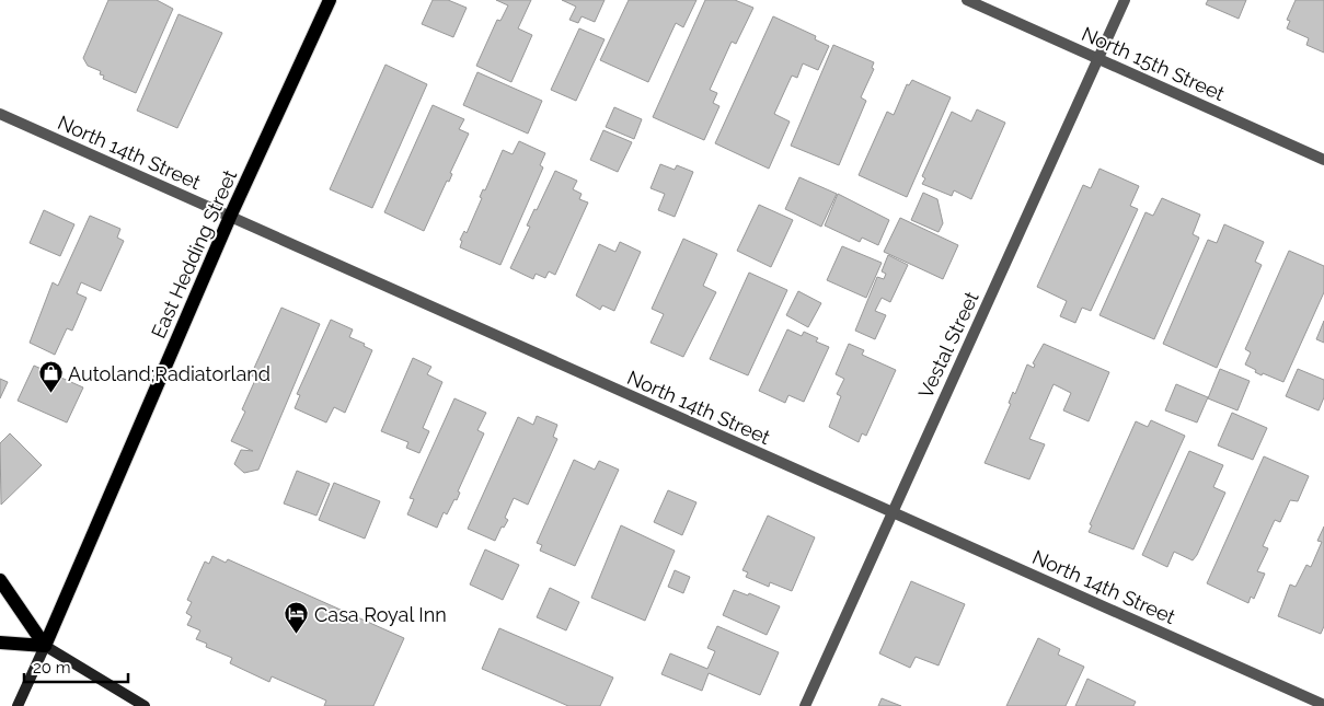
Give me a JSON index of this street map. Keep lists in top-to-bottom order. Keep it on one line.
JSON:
{"streets":{"main road":["East Hedding Street"],"street":["North 15th Street","North 14th Street","Vestal Street"]},"crossings":[["North 15th Street","Vestal Street"],["North 14th Street","East Hedding Street"],["North 14th Street","Vestal Street"]],"places":{"shop":["Autoland;Radiatorland"],"hotel":["Casa Royal Inn"]},"scale_bar":"20 m"}
